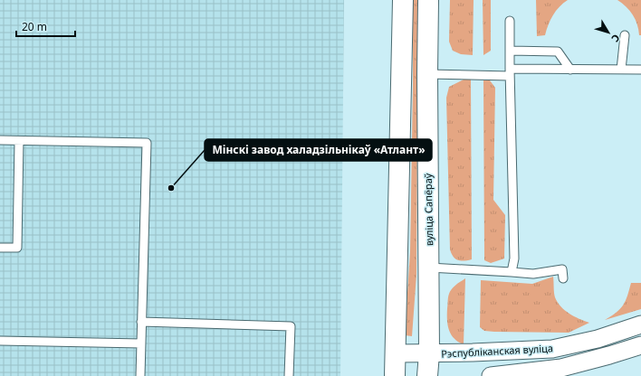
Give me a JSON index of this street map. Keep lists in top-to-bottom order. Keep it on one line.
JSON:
{"streets":{"main road":["вуліца Сапёраў"],"street":["Рэспубліканская вуліца"]},"crossings":[["вуліца Сапёраў","Рэспубліканская вуліца"]],"places":["Мінскі завод халадзільнікаў «Атлант»"],"scale_bar":"20 m","north":"bottom right"}
